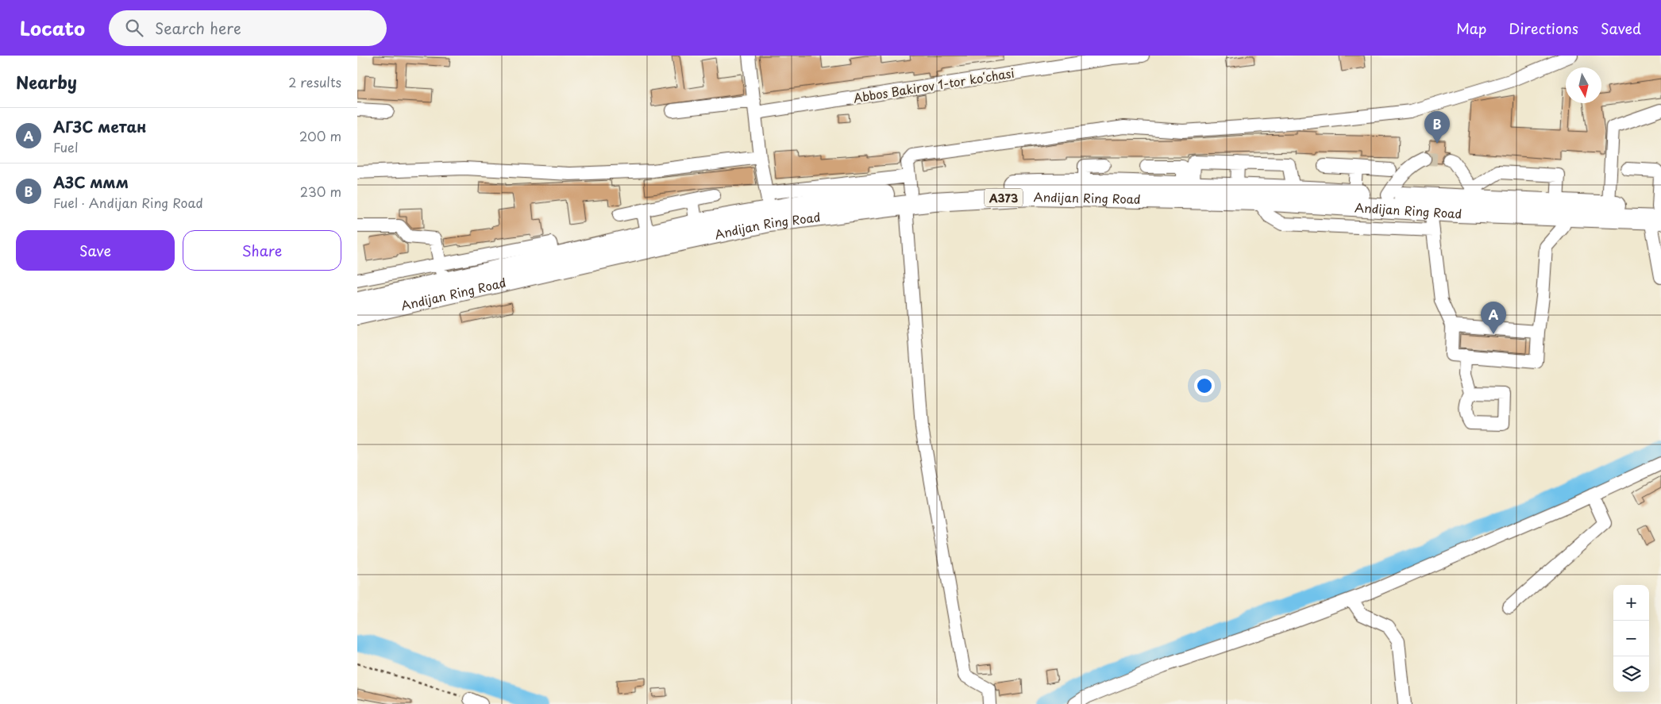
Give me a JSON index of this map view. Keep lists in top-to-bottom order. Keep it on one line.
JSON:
{"streets":{"highway":["A373","Andijan Ring Road"],"street":["Abbos Bakirov 1-tor koʻchasi"]},"north":"bottom","page":{"header":"Locato","search":"Search here","nav":["Map","Directions","Saved"],"heading":["Nearby","2 results"],"list":[{"mark":"A","name":"АГЗС метан","note":"Fuel","value":"200 m"},{"mark":"B","name":"АЗС ммм","note":"Fuel · Andijan Ring Road","value":"230 m"}],"pins":["B","A"],"buttons":["Save","Share"],"map_buttons":["+","−"]}}
